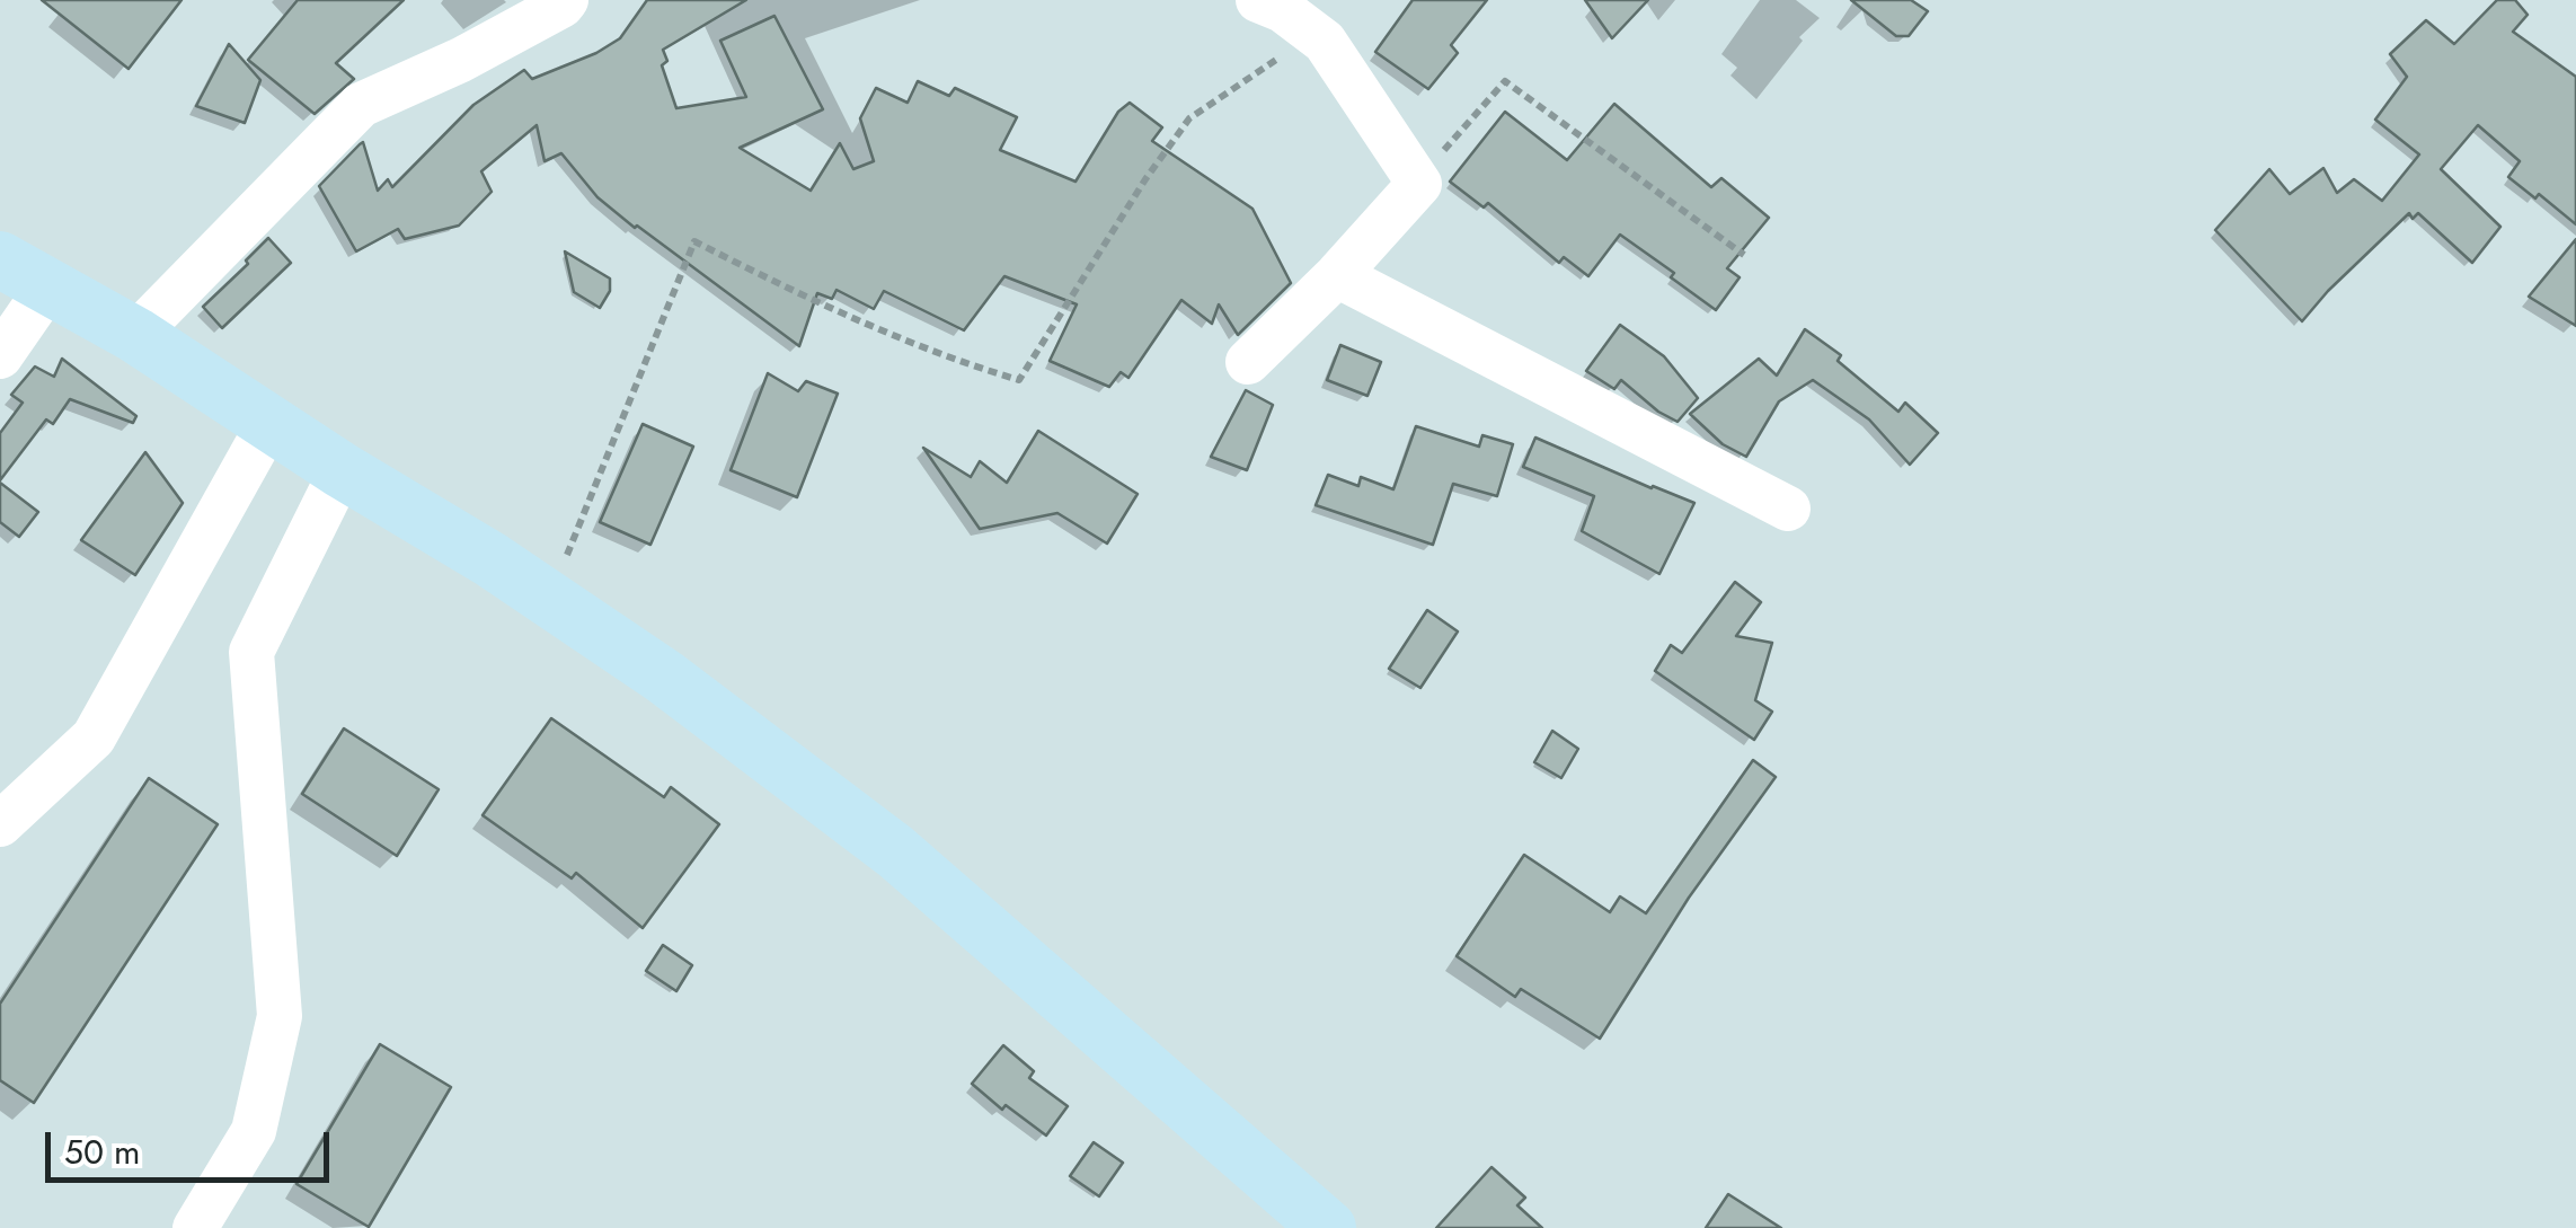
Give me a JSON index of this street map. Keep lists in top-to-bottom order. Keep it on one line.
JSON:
{"scale_bar":"50 m"}
